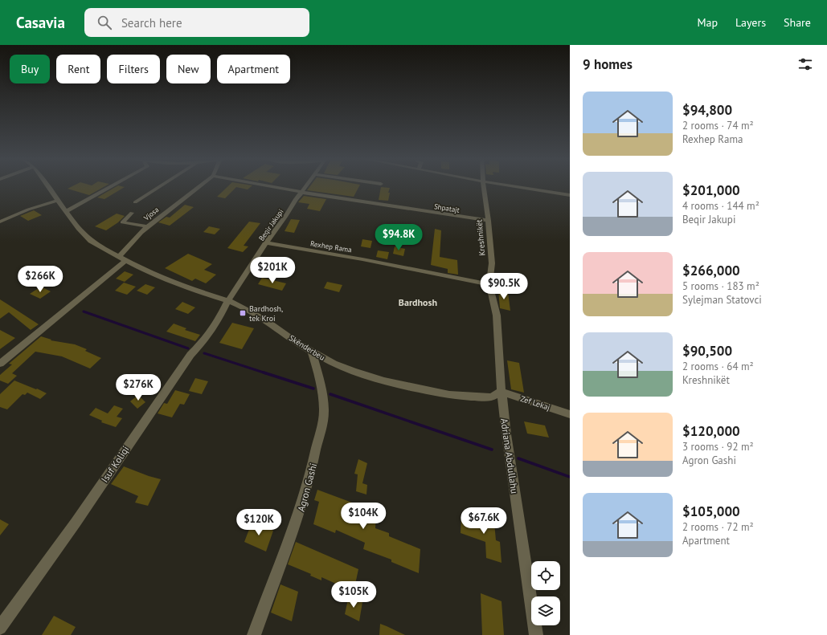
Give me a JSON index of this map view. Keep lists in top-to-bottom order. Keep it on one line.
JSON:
{"streets":{"street":["Shpatajt","Vjosa","Beqir Jakupi","Kreshnikët","Rexhep Rama","Skënderbeu","Zef Lekaj","Adriana Abdullahu","Isuf Koliqi","Agron Gashi"]},"crossings":[["Shpatajt","Beqir Jakupi"],["Shpatajt","Kreshnikët"],["Vjosa","Skënderbeu"],["Beqir Jakupi","Rexhep Rama"],["Beqir Jakupi","Skënderbeu"],["Beqir Jakupi","Isuf Koliqi"],["Kreshnikët","Rexhep Rama"],["Kreshnikët","Skënderbeu"],["Kreshnikët","Zef Lekaj"],["Kreshnikët","Adriana Abdullahu"],["Skënderbeu","Zef Lekaj"],["Skënderbeu","Adriana Abdullahu"],["Skënderbeu","Isuf Koliqi"],["Skënderbeu","Agron Gashi"],["Zef Lekaj","Adriana Abdullahu"]],"districts":["Bardhosh"],"places":{"transit":["Bardhosh, tek Kroi"]},"page":{"header":"Casavia","search":"Search here","nav":["Map","Layers","Share"],"heading":"9 homes","chip":["Buy","Rent","Filters","New","Apartment"],"list":[{"name":"$94,800","note":"2 rooms · 74 m² · Rexhep Rama"},{"name":"$201,000","note":"4 rooms · 144 m² · Beqir Jakupi"},{"name":"$266,000","note":"5 rooms · 183 m² · Sylejman Statovci"},{"name":"$90,500","note":"2 rooms · 64 m² · Kreshnikët"},{"name":"$120,000","note":"3 rooms · 92 m² · Agron Gashi"},{"name":"$105,000","note":"2 rooms · 72 m² · Apartment"}],"price":["$94.8K","$201K","$266K","$90.5K","$276K","$104K","$67.6K","$120K","$105K"]}}
